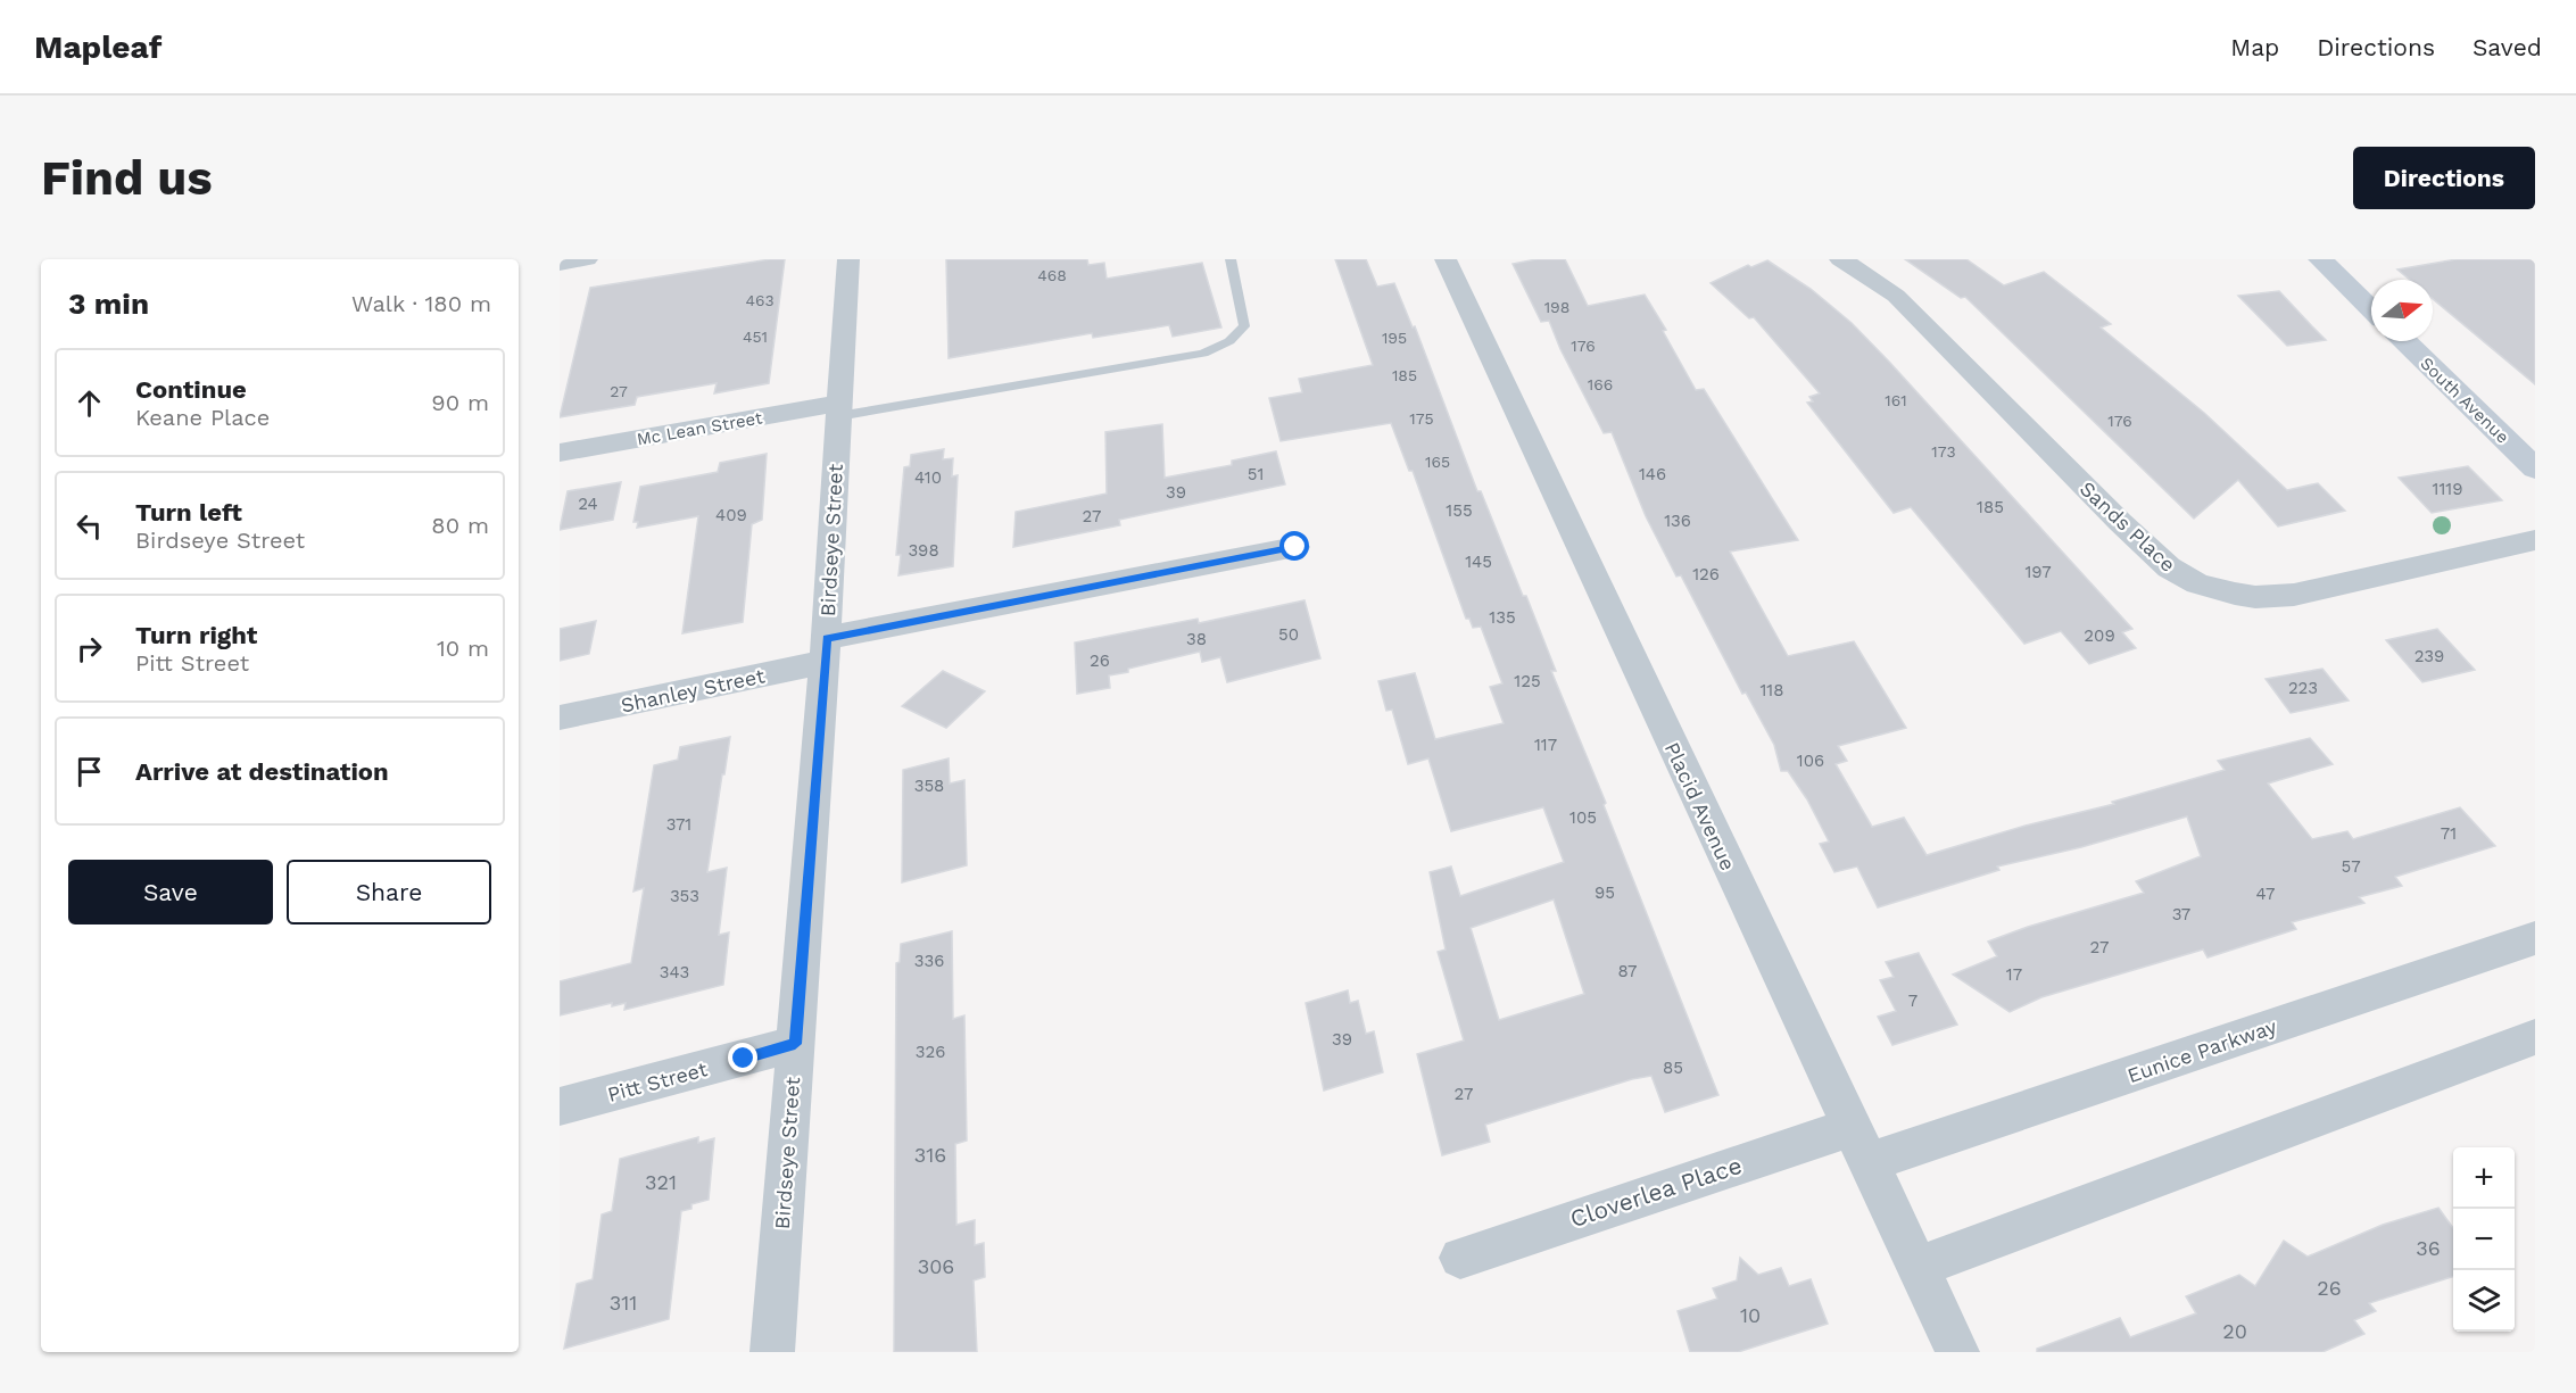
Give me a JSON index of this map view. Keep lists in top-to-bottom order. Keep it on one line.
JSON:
{"streets":{"main road":["South Avenue"],"street":["Mc Lean Street","Sands Place","Birdseye Street","Shanley Street","Placid Avenue","Eunice Parkway","Pitt Street","Cloverlea Place"]},"crossings":[["Mc Lean Street","Birdseye Street"],["Birdseye Street","Shanley Street"],["Birdseye Street","Pitt Street"],["Placid Avenue","Eunice Parkway"],["Placid Avenue","Cloverlea Place"],["Eunice Parkway","Cloverlea Place"]],"house_numbers":["468","463","198","451","195","176","185","166","27","161","175","176","173","165","51","146","410","1119","39","24","185","155","409","27","136","398","145","197","126","135","50","209","38","239","26","125","223","118","117","106","358","105","371","71","57","95","47","353","37","27","336","87","343","17","7","39","326","85","27","316","321","36","306","26","311","10","20"],"north":"right","page":{"header":"Mapleaf","nav":["Map","Directions","Saved"],"buttons":["Directions",["Save","Share"]],"title":"Find us","heading":["3 min","Walk · 180 m"],"list":[["Continue","Keane Place","90 m"],["Turn left","Birdseye Street","80 m"],["Turn right","Pitt Street","10 m"],"Arrive at destination"],"map_buttons":["+","−"]}}
